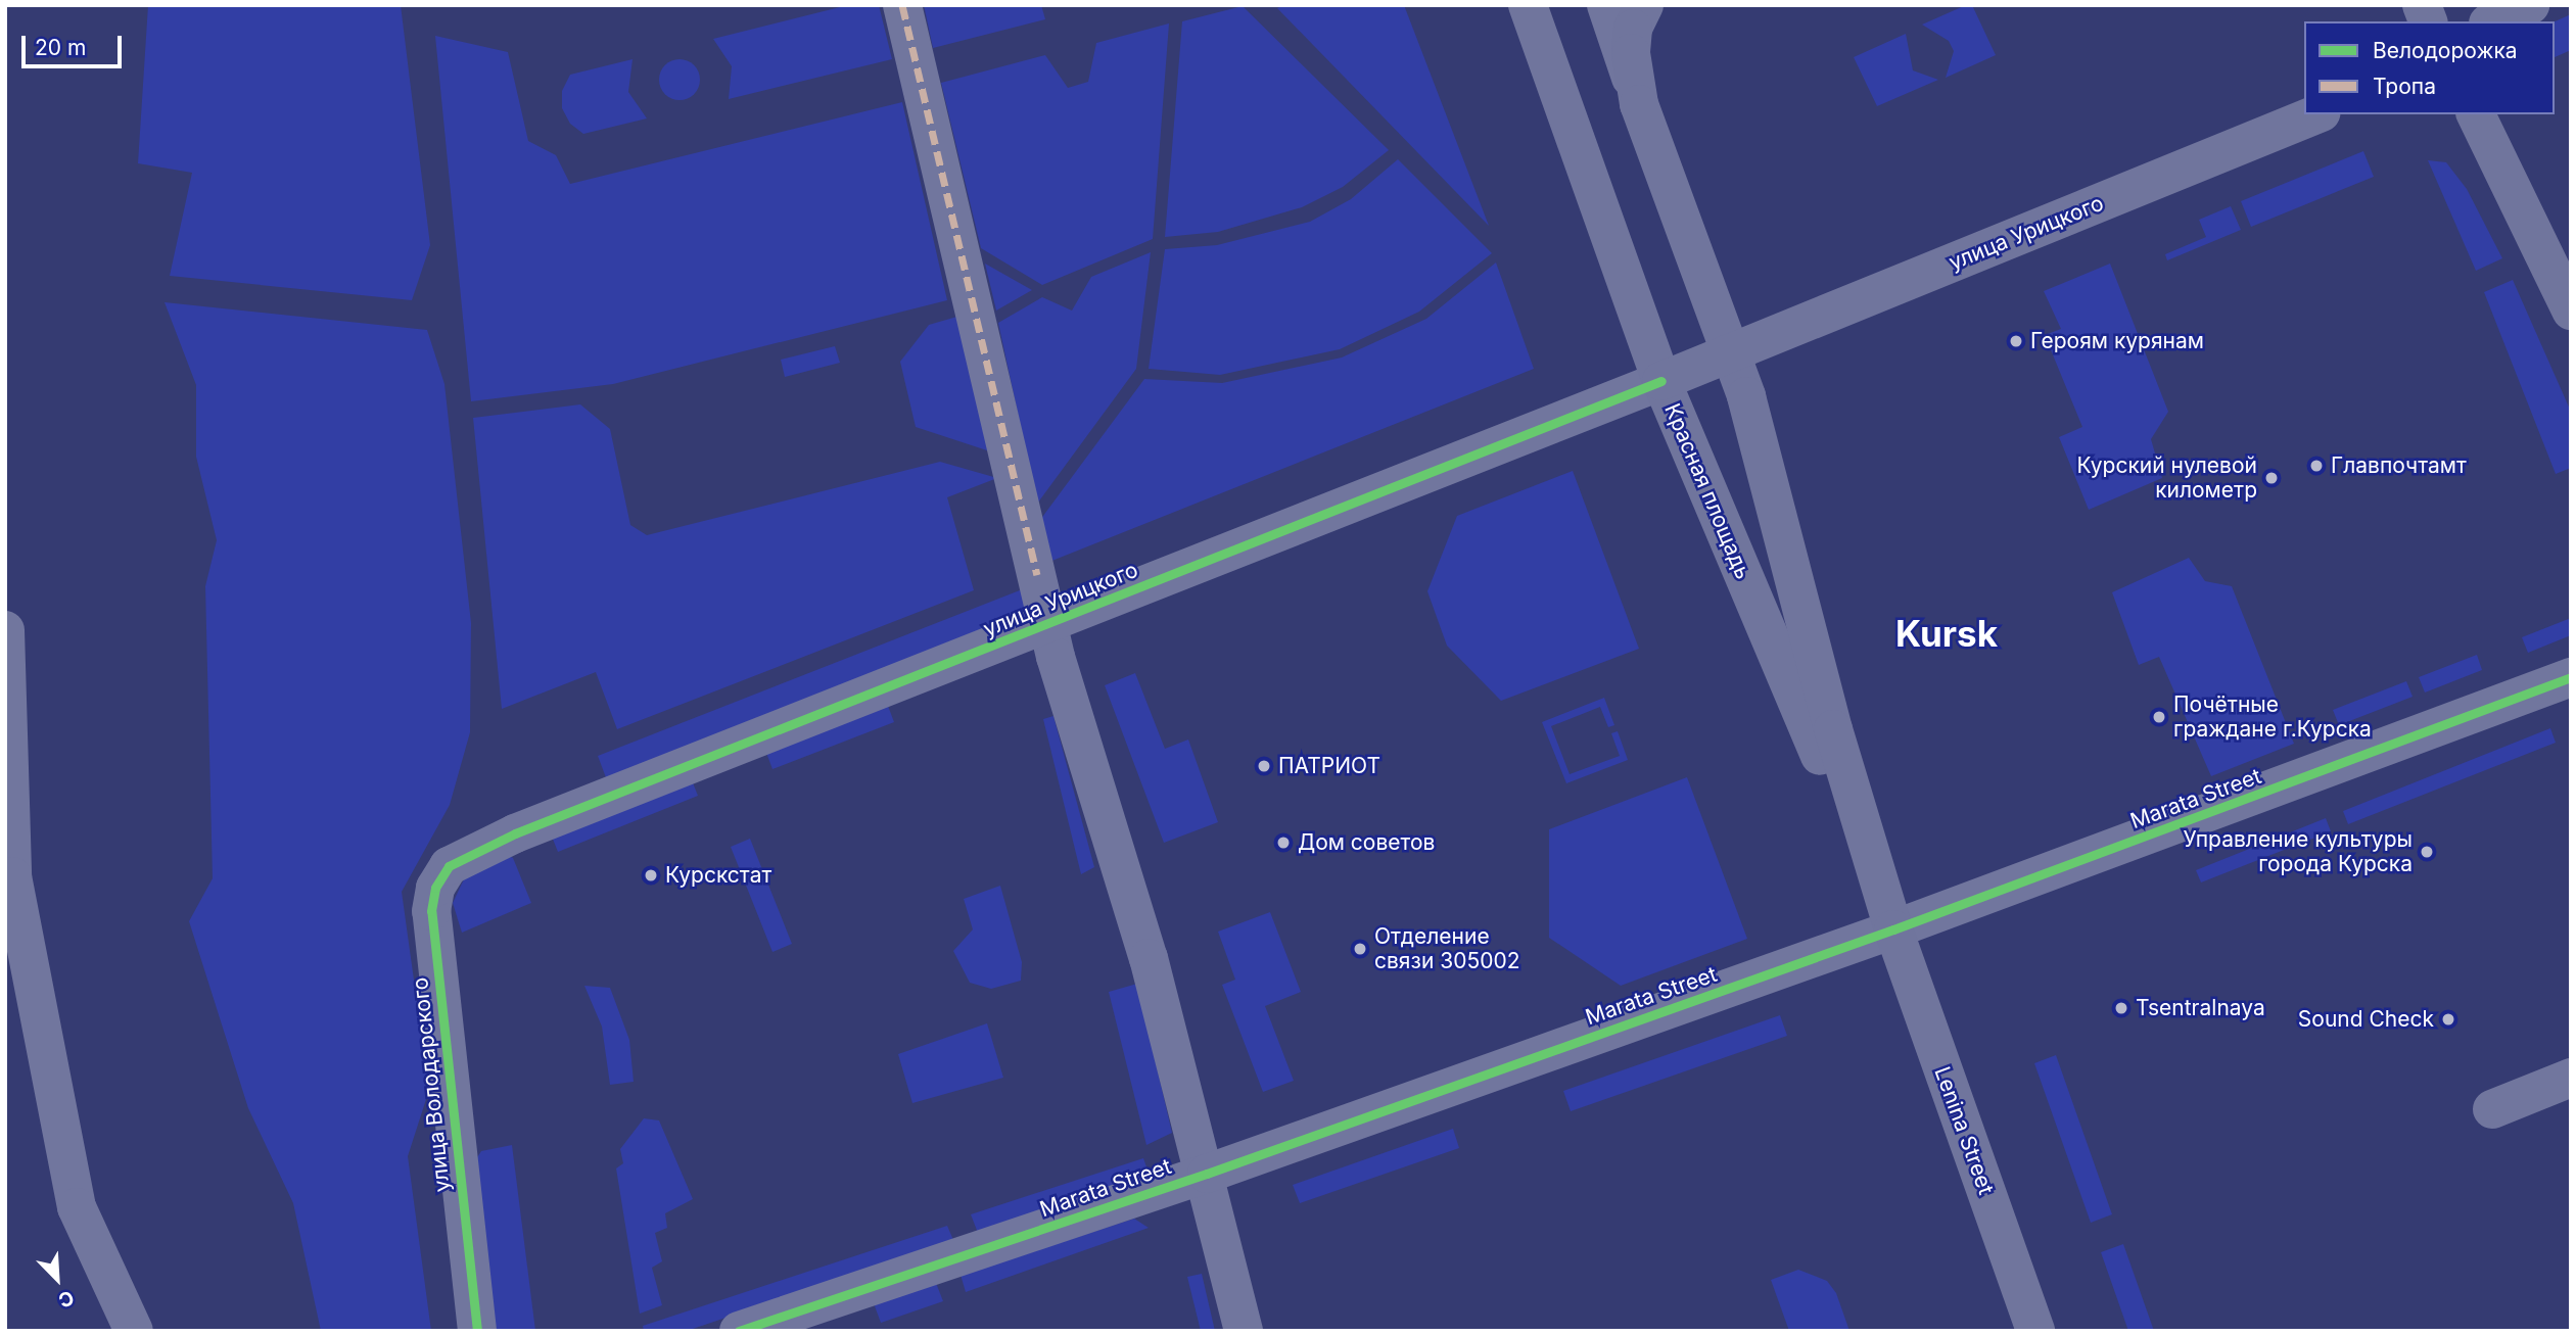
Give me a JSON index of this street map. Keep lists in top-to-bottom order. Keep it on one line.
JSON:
{"streets":{"main road":["улица Урицкого","Красная площадь","Lenina Street"],"street":["Marata Street","улица Володарского"]},"crossings":[["улица Урицкого","Красная площадь"],["улица Урицкого","улица Володарского"],["Красная площадь","Marata Street"],["Красная площадь","Lenina Street"],["Marata Street","Lenina Street"]],"districts":["Kursk"],"places":["Героям курянам","Главпочтамт","Курский нулевой километр","Почётные граждане г.Курска","ПАТРИОТ","Дом советов","Управление культуры города Курска","Курскстат","Отделение связи 305002","Tsentralnaya","Sound Check"],"legend":["Велодорожка","Тропа"],"scale_bar":"20 m","north":"bottom right"}
